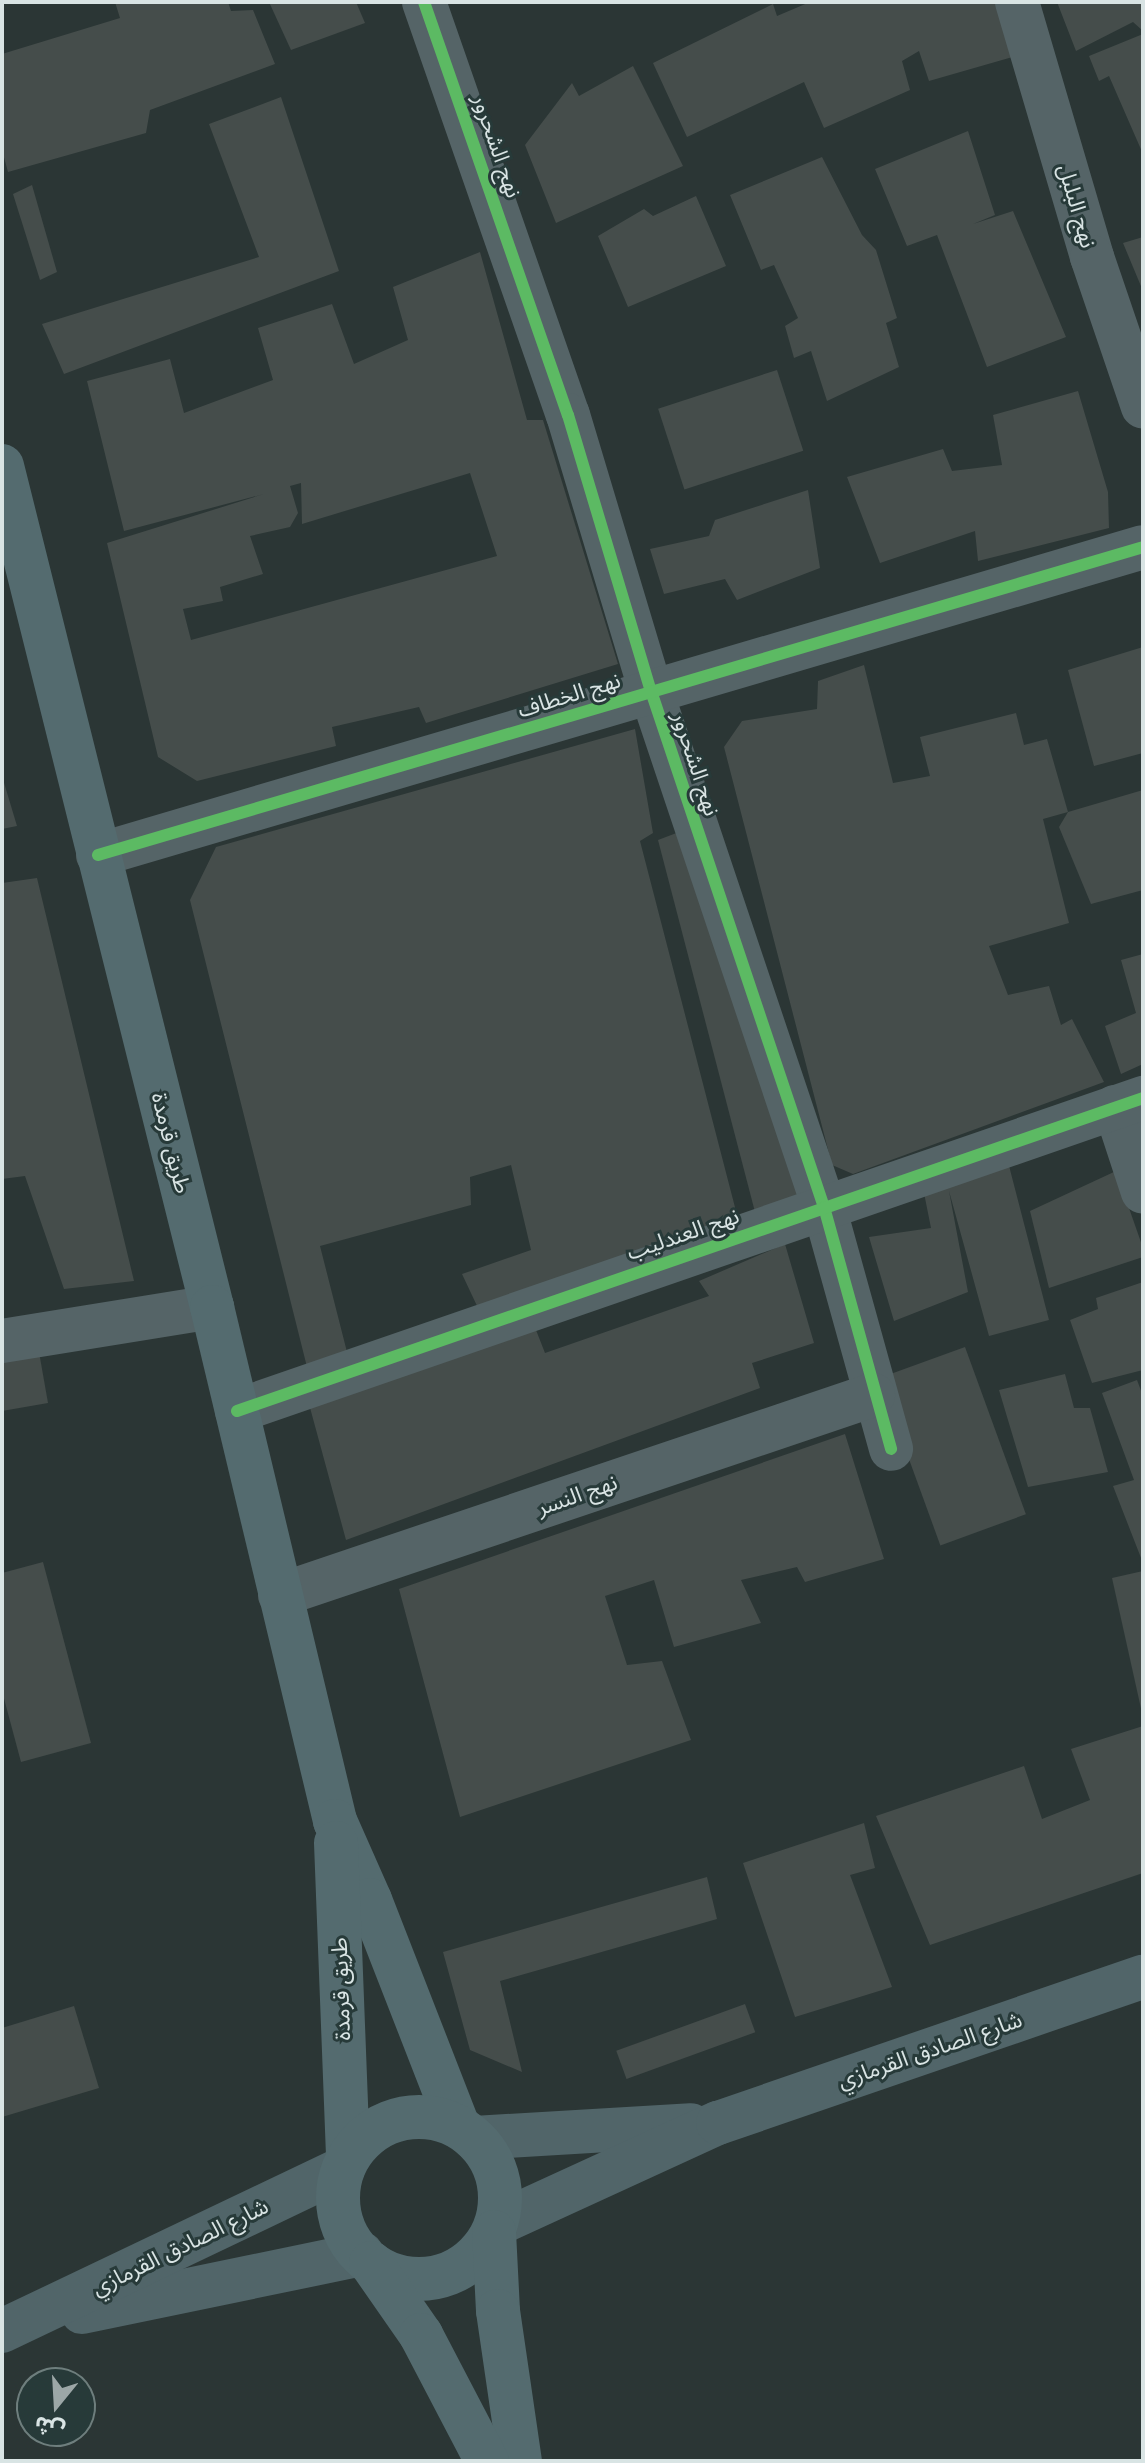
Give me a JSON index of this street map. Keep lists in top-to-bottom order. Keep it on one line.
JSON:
{"streets":{"main road":["طريق قرمدة","شارع الصادق القرمازي"],"street":["نهج الشحرور","نهج البلبل","نهج الخطاف","نهج العندليب","نهج النسر"]},"crossings":[["نهج الشحرور","نهج الخطاف"],["نهج الشحرور","نهج العندليب"],["نهج الشحرور","نهج النسر"],["نهج الخطاف","طريق قرمدة"],["طريق قرمدة","نهج العندليب"],["طريق قرمدة","نهج النسر"],["طريق قرمدة","شارع الصادق القرمازي"]],"north":"bottom"}
